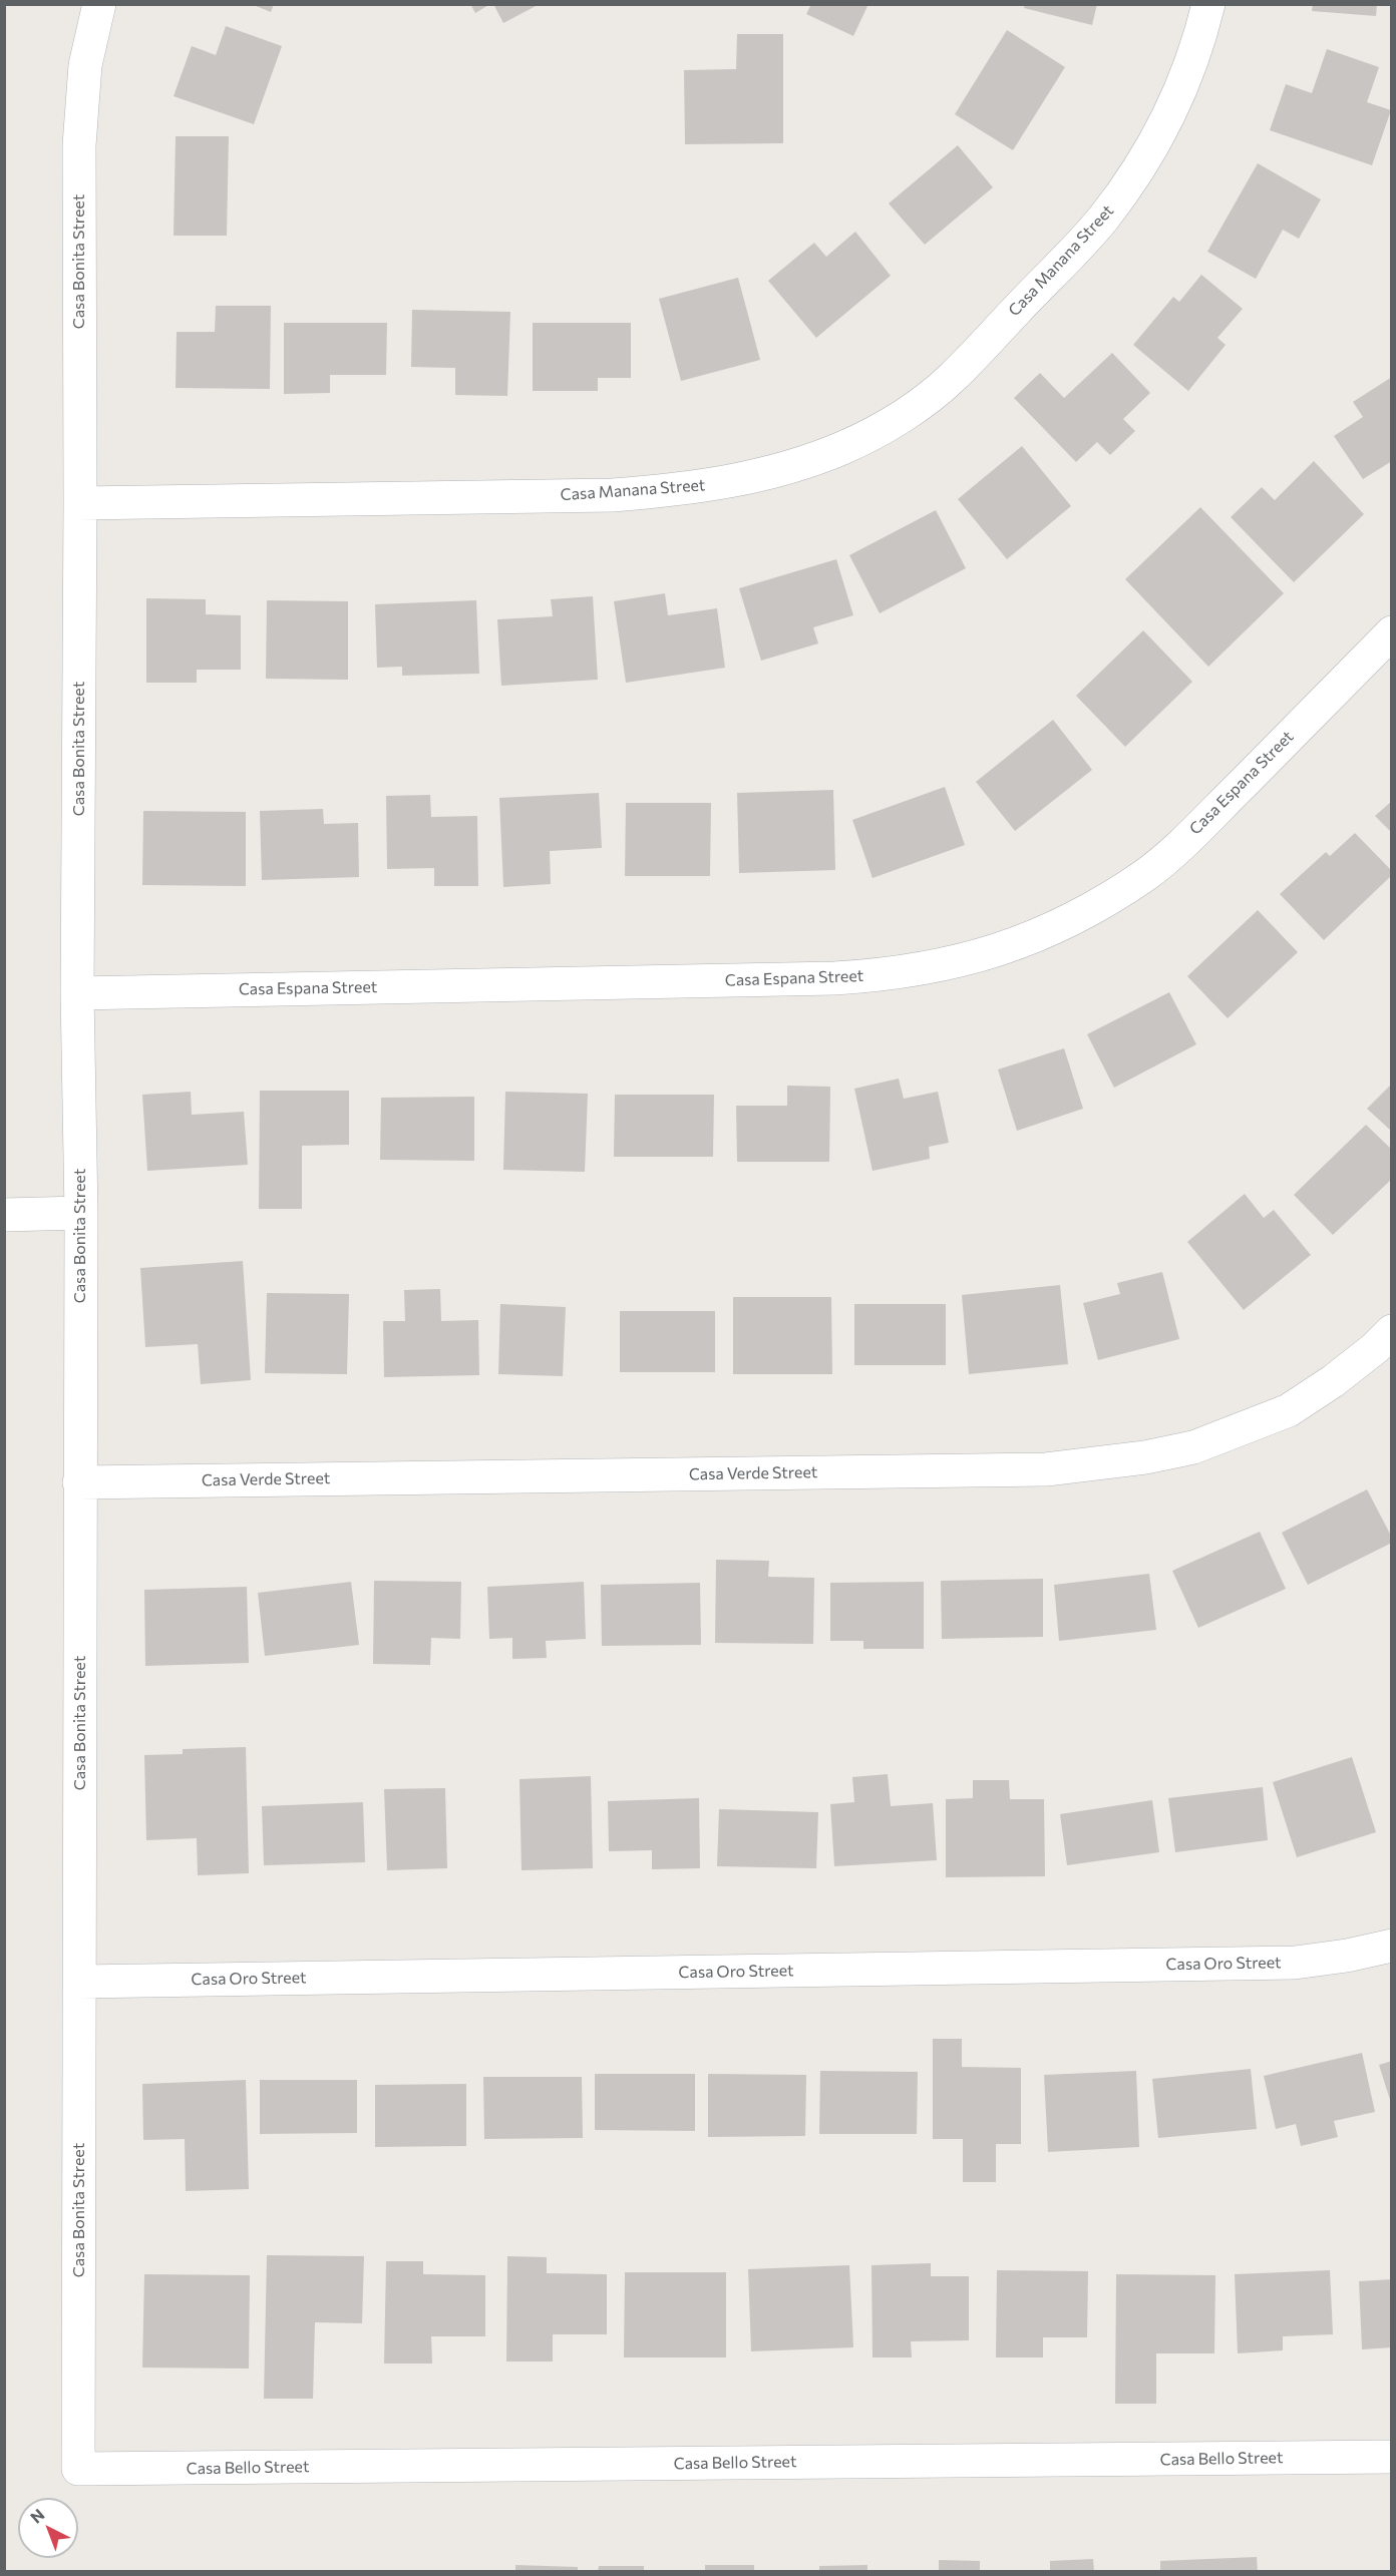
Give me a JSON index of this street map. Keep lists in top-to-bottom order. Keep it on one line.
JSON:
{"streets":{"street":["Casa Manana Street","Casa Bonita Street","Casa Espana Street","Casa Verde Street","Casa Oro Street","Casa Bello Street"]},"crossings":[["Casa Manana Street","Casa Bonita Street"],["Casa Bonita Street","Casa Espana Street"],["Casa Bonita Street","Casa Verde Street"],["Casa Bonita Street","Casa Oro Street"],["Casa Bonita Street","Casa Bello Street"]],"north":"top left"}
